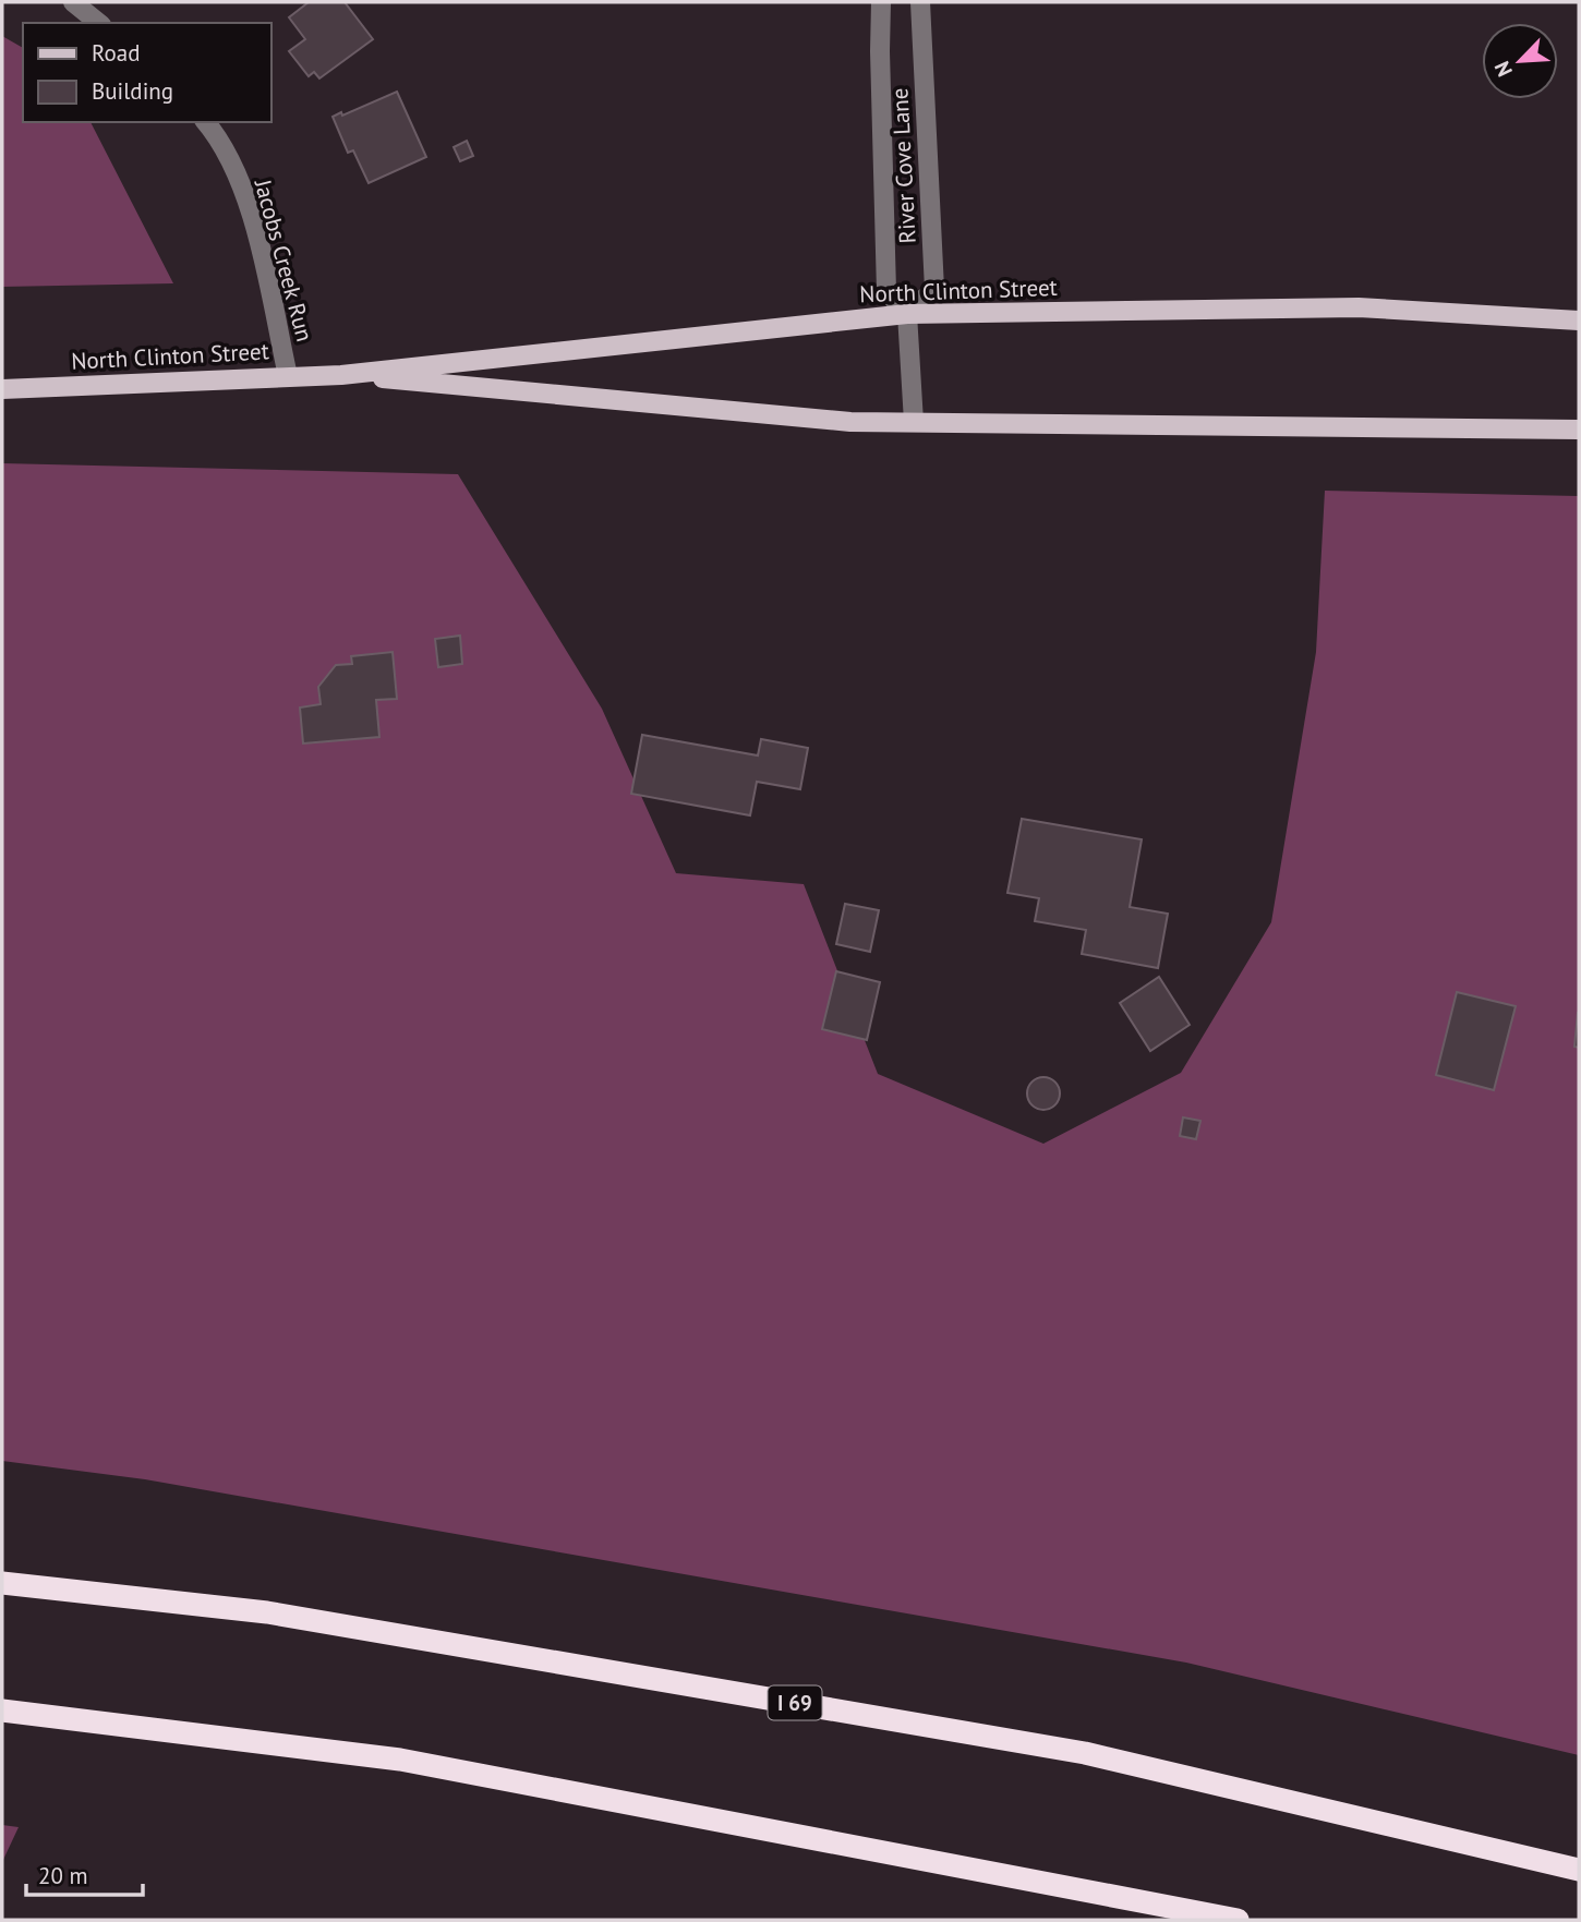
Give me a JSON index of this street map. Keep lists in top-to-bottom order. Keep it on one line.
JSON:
{"streets":{"highway":["I 69"],"main road":["North Clinton Street"],"street":["River Cove Lane","Jacobs Creek Run"]},"crossings":[["River Cove Lane","North Clinton Street"],["Jacobs Creek Run","North Clinton Street"]],"legend":["Road","Building"],"scale_bar":"20 m","north":"bottom left"}
